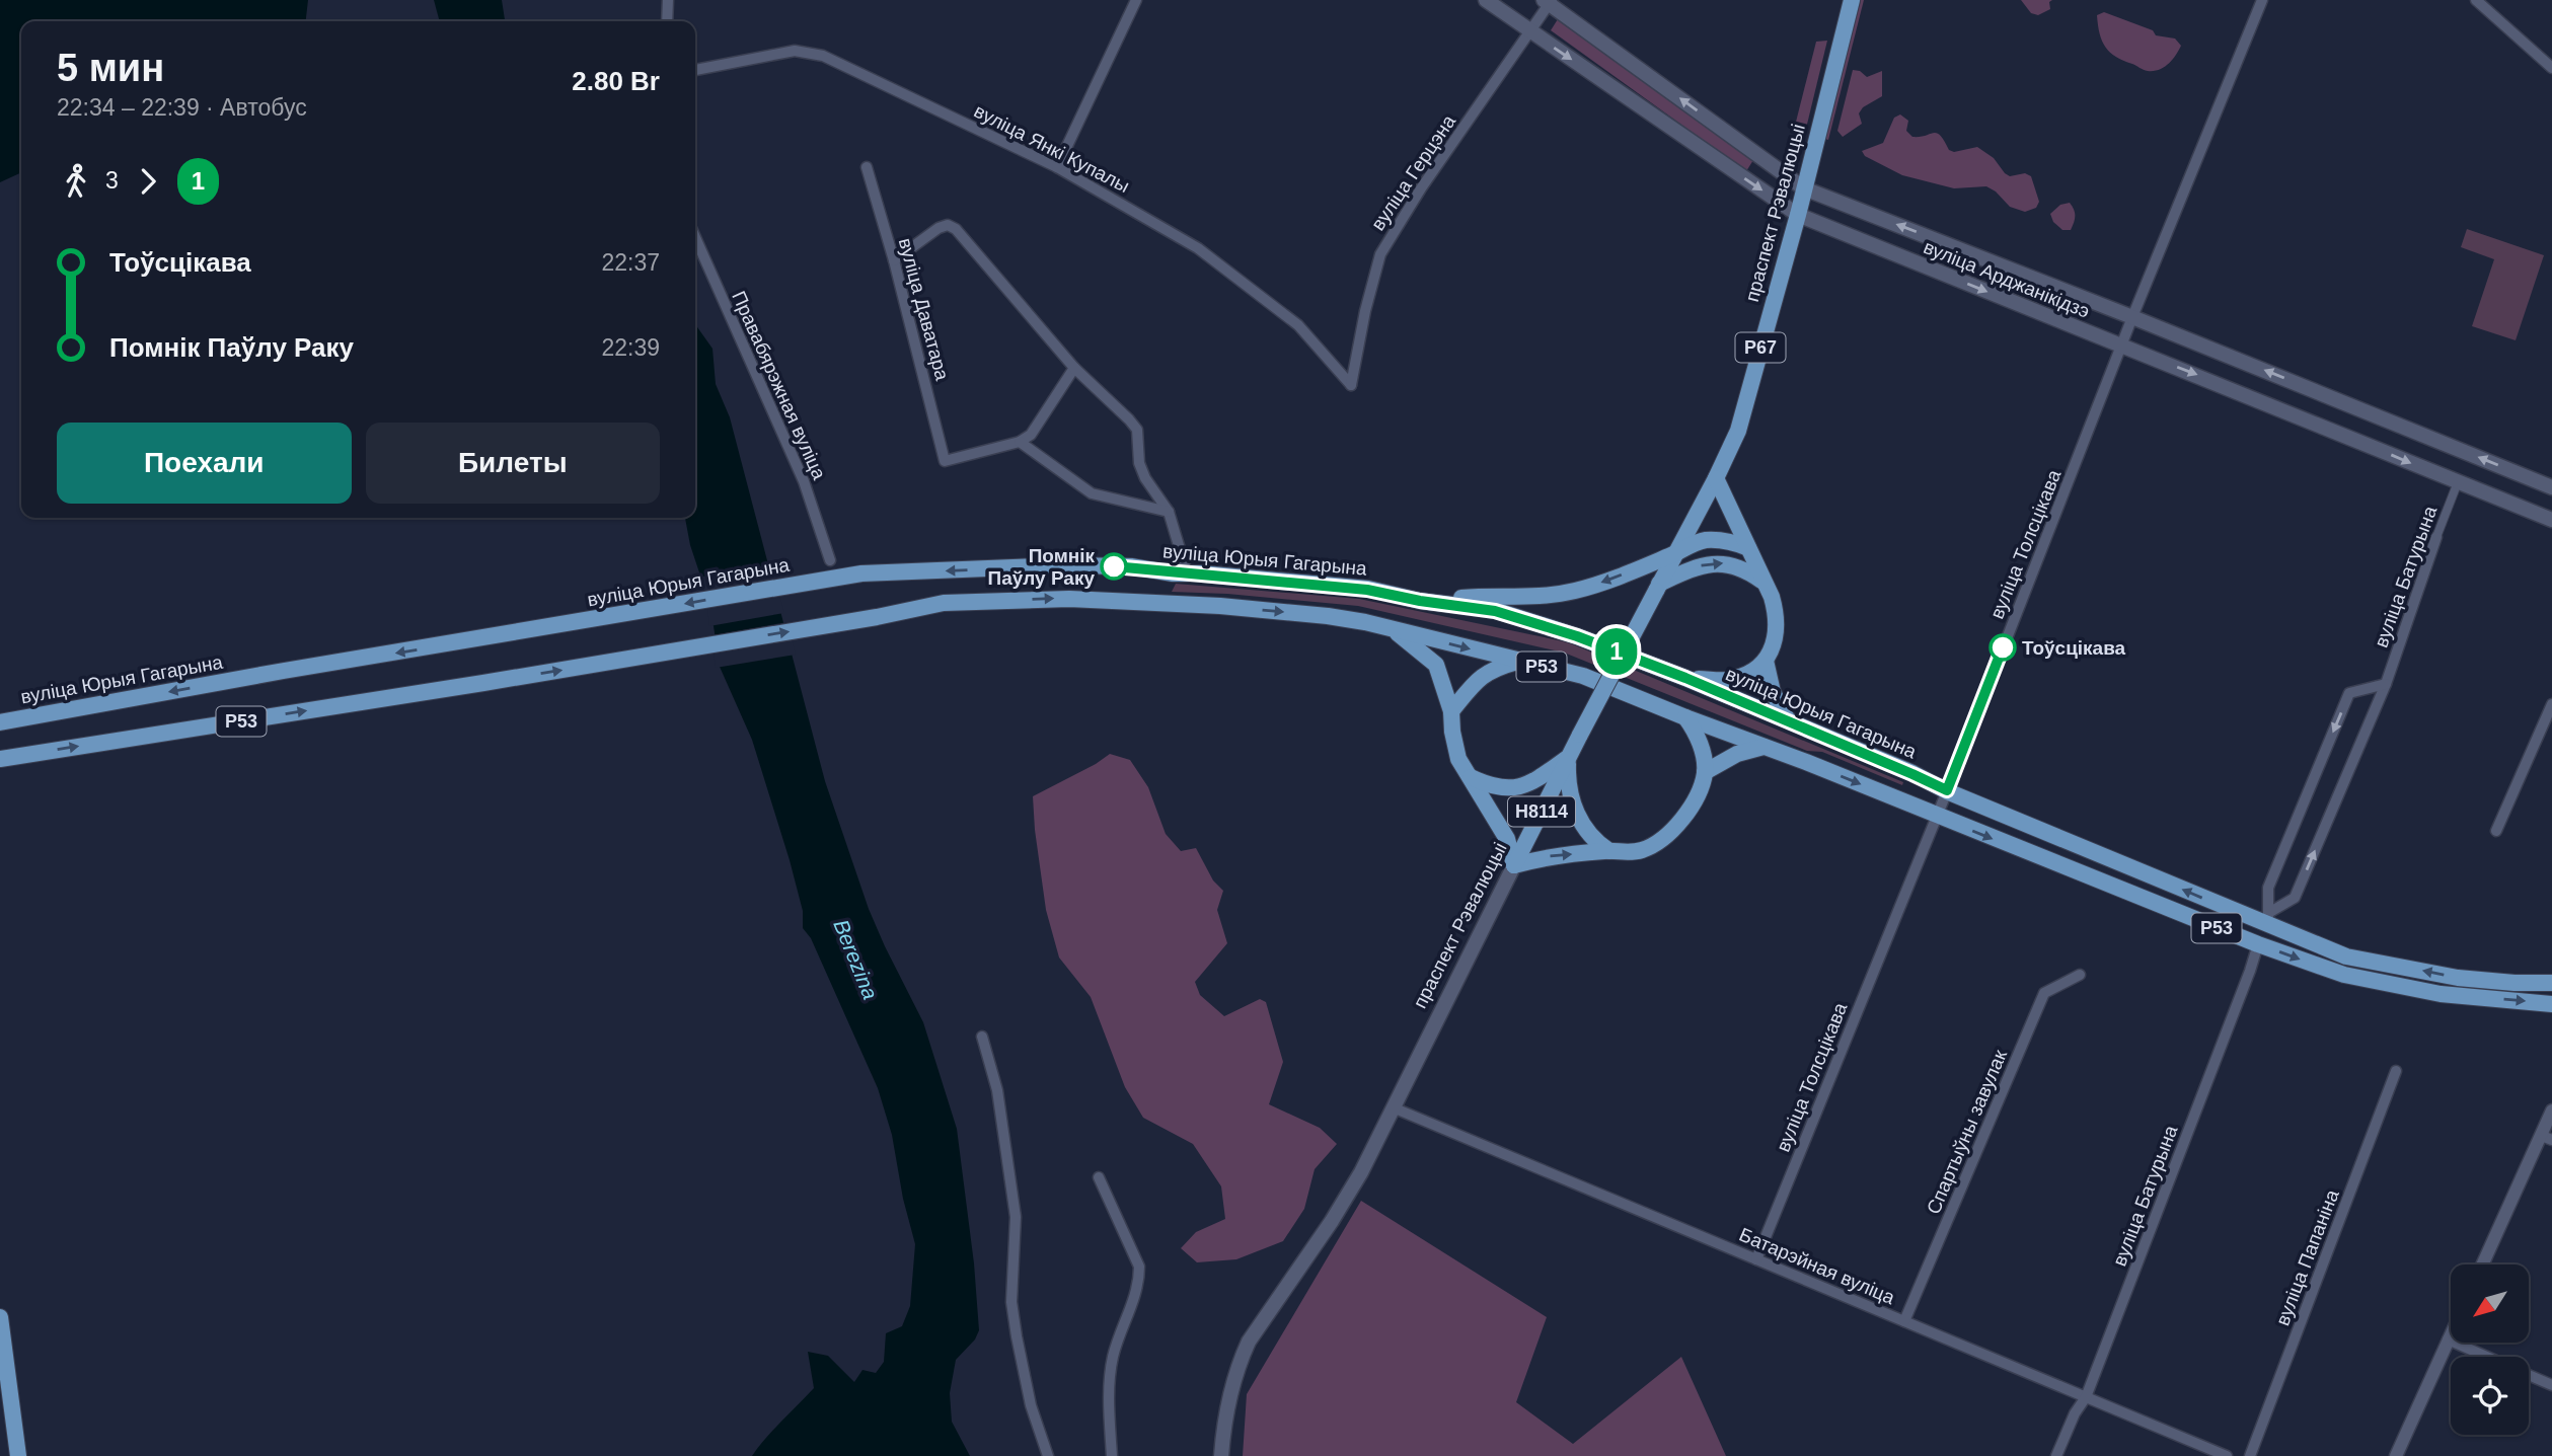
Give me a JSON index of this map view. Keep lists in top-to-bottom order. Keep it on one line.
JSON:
{"streets":{"main road":["праспект Рэвалюцыі","вуліца Арджанікідзэ","Р67","вуліца Юрыя Гагарына","Р53","Н8114"],"street":["вуліца Янкі Купалы","вуліца Герцэна","вуліца Даватара","Правабярэжная вуліца","вуліца Толсцікава","вуліца Батурына","Спартыўны завулак","вуліца Папаніна","Батарэйная вуліца"]},"crossings":[["вуліца Янкі Купалы","вуліца Герцэна"],["вуліца Герцэна","вуліца Арджанікідзэ"],["праспект Рэвалюцыі","вуліца Арджанікідзэ"],["праспект Рэвалюцыі","Р67"],["праспект Рэвалюцыі","Батарэйная вуліца"],["вуліца Арджанікідзэ","вуліца Толсцікава"],["вуліца Арджанікідзэ","вуліца Батурына"],["вуліца Толсцікава","вуліца Юрыя Гагарына"],["вуліца Толсцікава","Р53"],["вуліца Толсцікава","Батарэйная вуліца"],["вуліца Юрыя Гагарына","вуліца Батурына"],["вуліца Батурына","Р53"],["вуліца Батурына","Батарэйная вуліца"],["Спартыўны завулак","Батарэйная вуліца"]],"water":["Berezina"],"places":["Помнік Паўлу Раку","Тоўсцікава"],"lines":["bus line 1"],"north":"bottom left","page":{"on_map":"1","heading":["5 мин","22:34 – 22:39 · Автобус","2.80 Br"],"legs":["3","1"],"list":[{"name":"Тоўсцікава","value":"22:37"},{"name":"Помнік Паўлу Раку","value":"22:39"}],"buttons":["Поехали","Билеты"]}}
